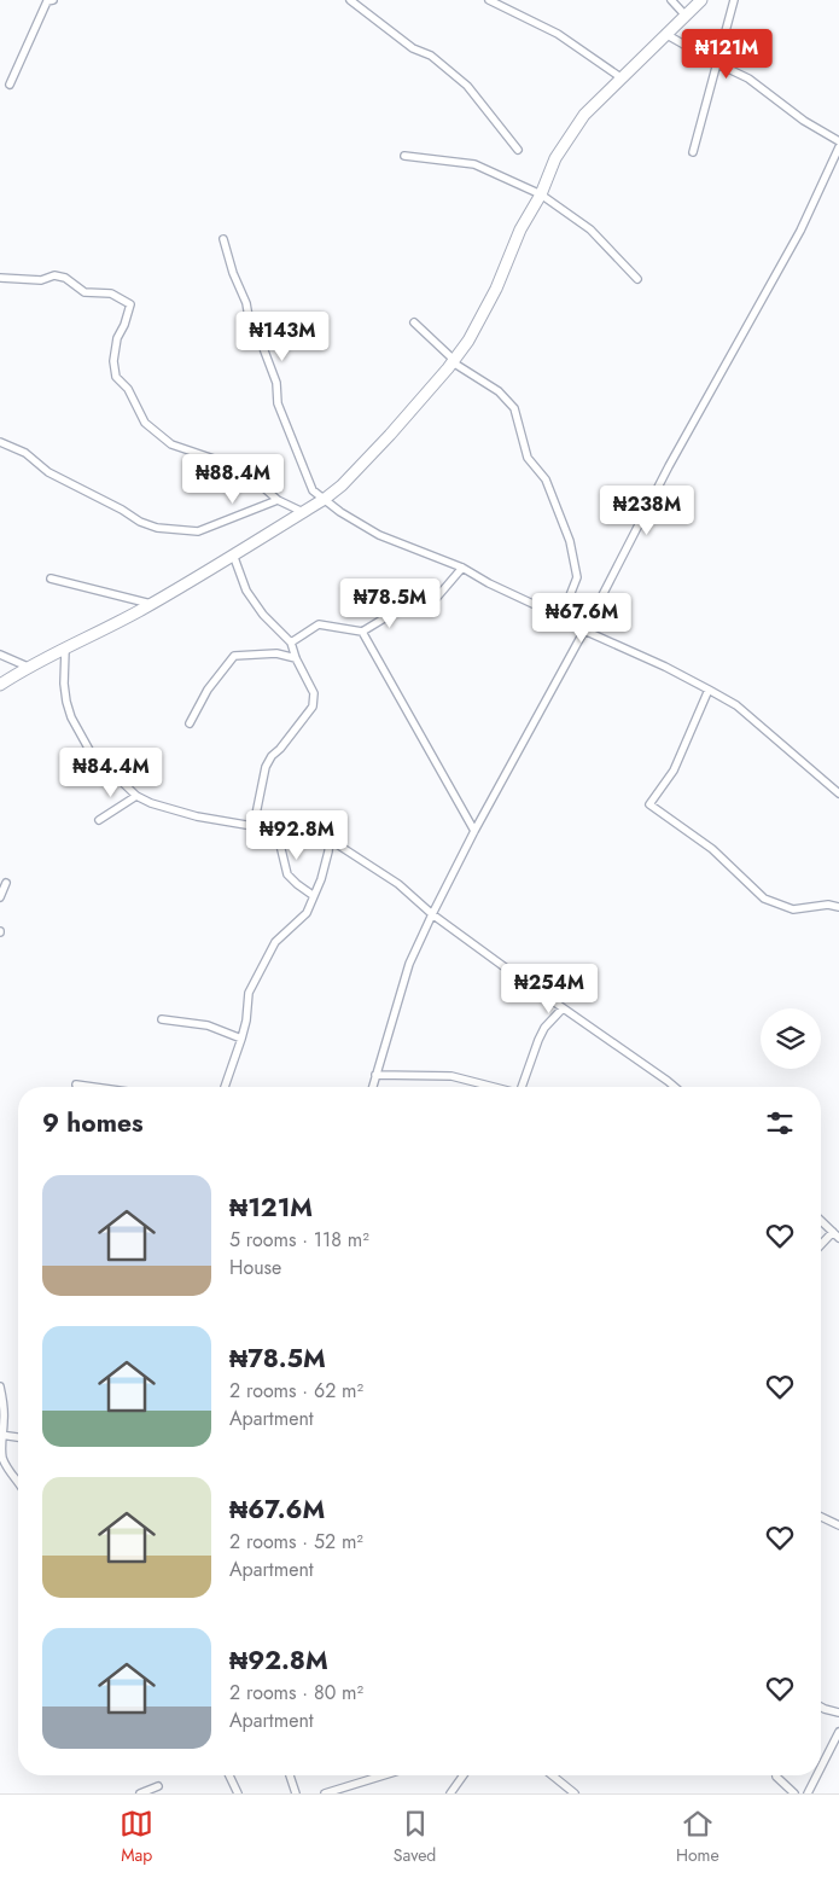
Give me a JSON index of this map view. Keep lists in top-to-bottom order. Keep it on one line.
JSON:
{"page":{"price":["₦121M","₦143M","₦88.4M","₦238M","₦78.5M","₦67.6M","₦84.4M","₦92.8M","₦254M"],"heading":"9 homes","list":[{"name":"₦121M","note":"5 rooms · 118 m² · House"},{"name":"₦78.5M","note":"2 rooms · 62 m² · Apartment"},{"name":"₦67.6M","note":"2 rooms · 52 m² · Apartment"},{"name":"₦92.8M","note":"2 rooms · 80 m² · Apartment"}],"tabs":["Map","Saved","Home"]}}
